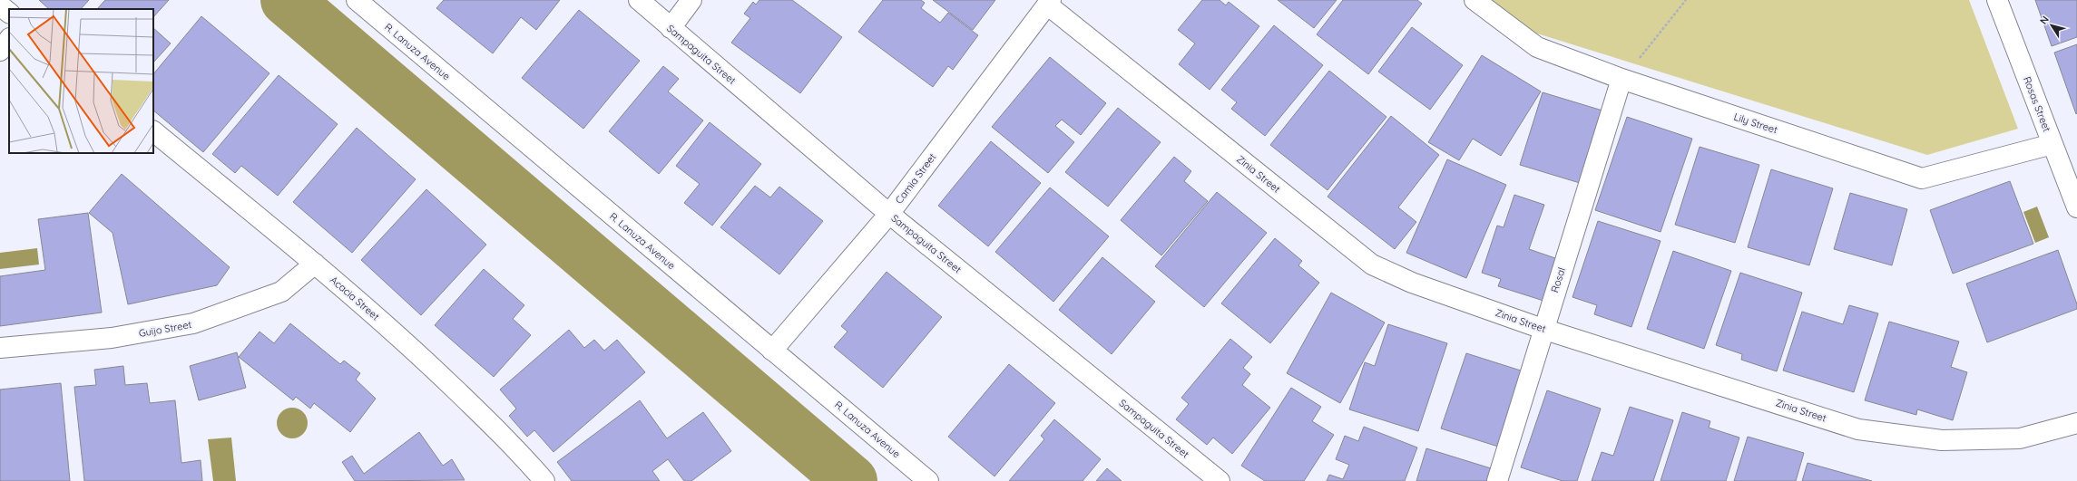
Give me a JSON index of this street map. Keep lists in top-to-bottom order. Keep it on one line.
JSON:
{"streets":{"street":["R. Lanuza Avenue","Sampaguita Street","Rosas Street","Lily Street","Zinia Street","Camia Street","Rosal","Acacia Street","Guijo Street"]},"crossings":[["R. Lanuza Avenue","Camia Street"],["Sampaguita Street","Camia Street"],["Rosas Street","Lily Street"],["Lily Street","Rosal"],["Zinia Street","Camia Street"],["Zinia Street","Rosal"],["Acacia Street","Guijo Street"]],"north":"top left"}
